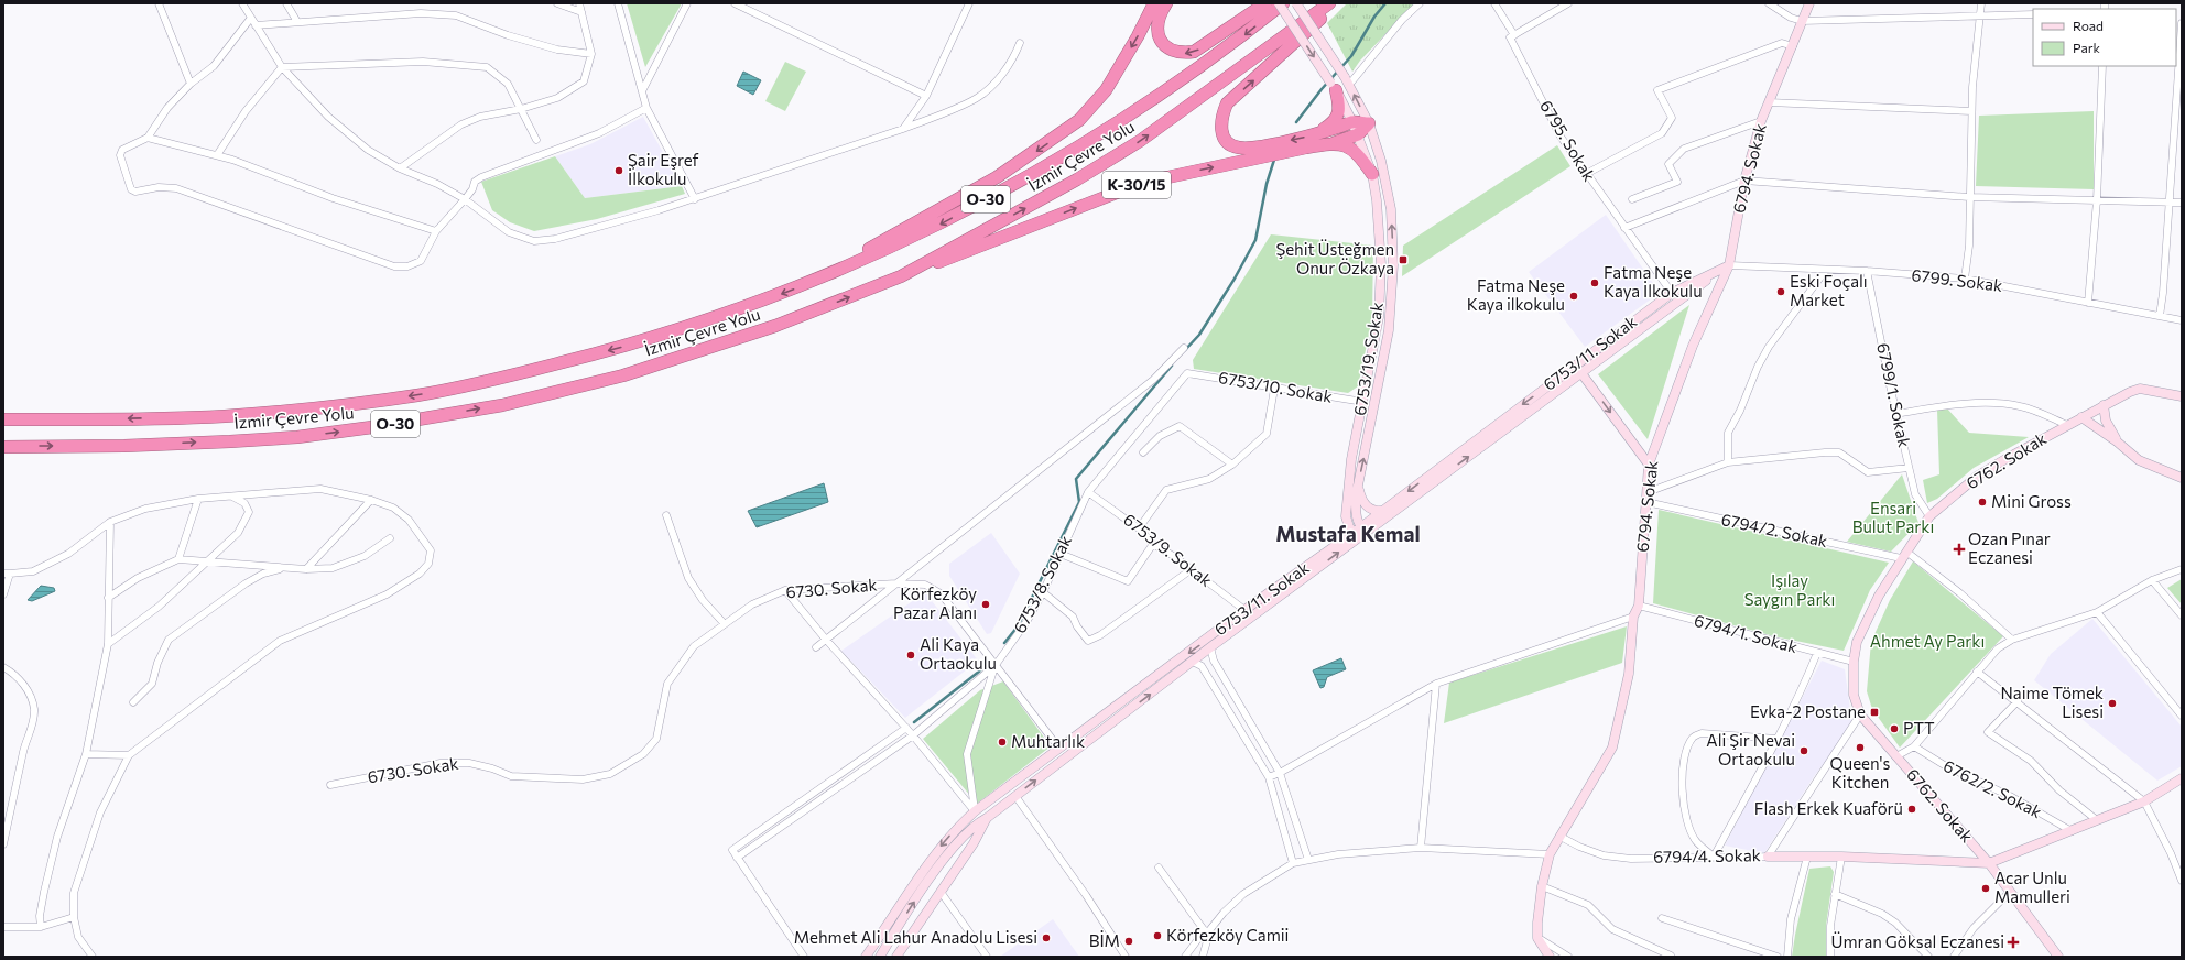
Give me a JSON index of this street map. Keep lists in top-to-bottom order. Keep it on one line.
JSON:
{"streets":{"highway":["İzmir Çevre Yolu","K-30/15","O-30"],"street":["6795. Sokak","6794. Sokak","6799. Sokak","6753/11. Sokak","6753/19. Sokak","6753/10. Sokak","6799/1. Sokak","6762. Sokak","6794/2. Sokak","6753/9. Sokak","6753/8. Sokak","6730. Sokak","6794/1. Sokak","6762/2. Sokak","6794/4. Sokak"]},"crossings":[["6795. Sokak","6753/11. Sokak"],["İzmir Çevre Yolu","K-30/15"],["6794. Sokak","6799. Sokak"],["6794. Sokak","6753/11. Sokak"],["6794. Sokak","6794/2. Sokak"],["6794. Sokak","6794/1. Sokak"],["6794. Sokak","6794/4. Sokak"],["K-30/15","6753/19. Sokak"],["6799. Sokak","6753/11. Sokak"],["6799. Sokak","6799/1. Sokak"],["6753/11. Sokak","6753/19. Sokak"],["6753/11. Sokak","6753/9. Sokak"],["6753/11. Sokak","6730. Sokak"],["6753/19. Sokak","6753/10. Sokak"],["6753/10. Sokak","6753/8. Sokak"],["6799/1. Sokak","6762. Sokak"],["6762. Sokak","6794/2. Sokak"],["6762. Sokak","6794/1. Sokak"],["6762. Sokak","6794/4. Sokak"],["6753/9. Sokak","6753/8. Sokak"],["6753/8. Sokak","6730. Sokak"]],"districts":["Mustafa Kemal"],"parks":["Ensari Bulut Parkı","Işılay Saygın Parkı","Ahmet Ay Parkı"],"places":{"other":["Şair Eşref İlkokulu","Fatma Neşe Kaya İlkokulu","Eski Foçalı Market","Fatma Neşe Kaya ilkokulu","Mini Gross","Körfezköy Pazar Alanı","Ali Kaya Ortaokulu","Naime Tömek Lisesi","PTT","Muhtarlık","Queen's Kitchen","Ali Şir Nevai Ortaokulu","Flash Erkek Kuaförü","Acar Unlu Mamulleri","Körfezköy Camii","Mehmet Ali Lahur Anadolu Lisesi","BİM"],"transit":["Şehit Üsteğmen Onur Özkaya","Evka-2 Postane"],"health":["Ozan Pınar Eczanesi","Ümran Göksal Eczanesi"]},"legend":["Road","Park"]}
